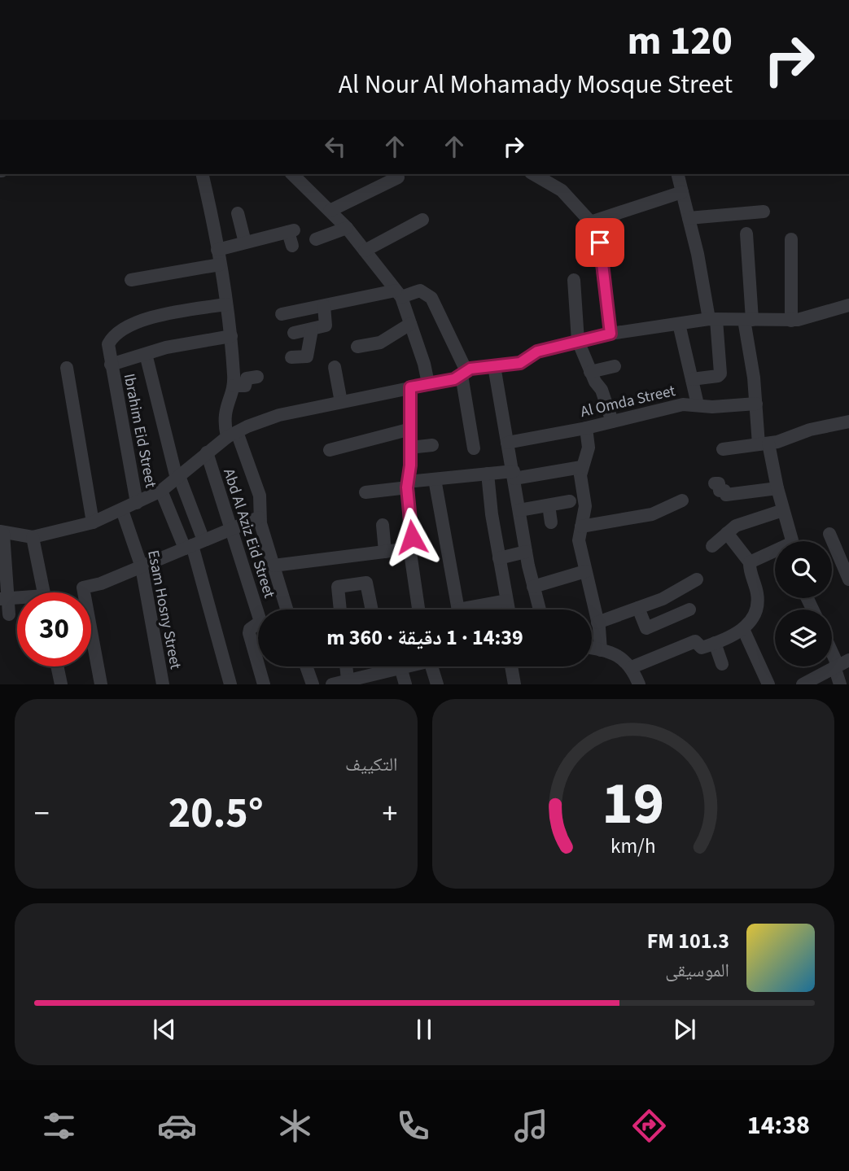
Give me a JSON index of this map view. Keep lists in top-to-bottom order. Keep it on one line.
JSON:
{"streets":{"street":["Al Omda Street","Ibrahim Eid Street","Abd Al Aziz Eid Street","Esam Hosny Street"]},"page":{"turn":["120 m","Al Nour Al Mohamady Mosque Street"],"limit":"30","trip":"14:39 · 1 دقيقة · 360 m","tile":"التكييف","heat":["−","20.5°","+"],"song":["101.3 FM","الموسيقى"],"tabs":"14:38","gauge":["19","km/h"]}}
